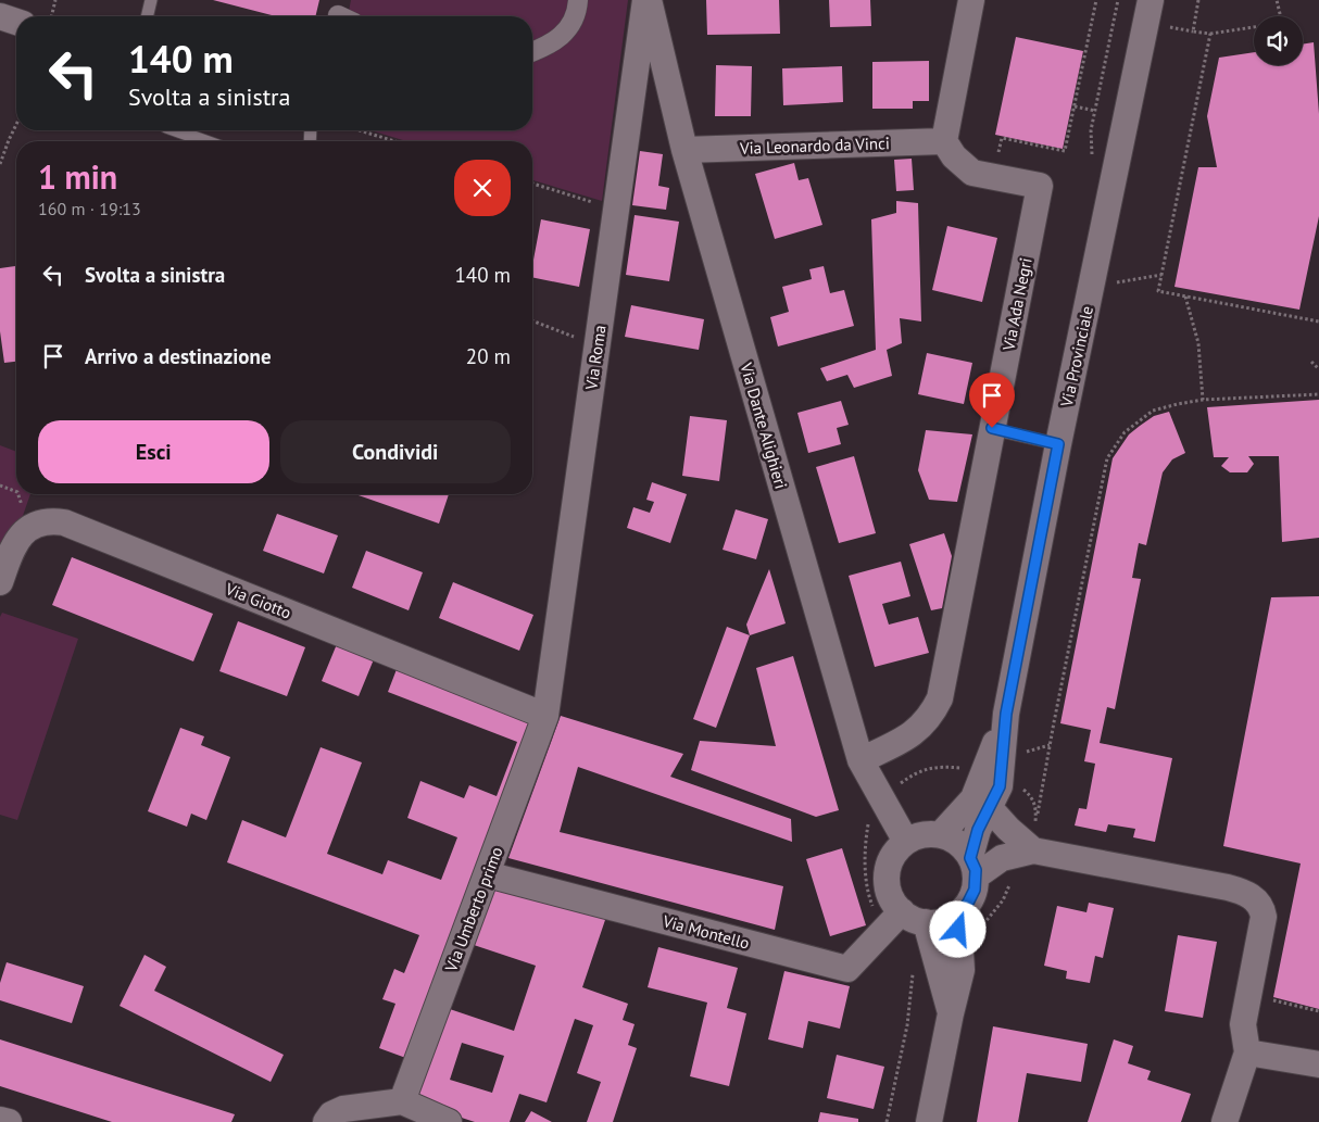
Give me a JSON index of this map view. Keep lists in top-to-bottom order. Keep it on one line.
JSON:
{"streets":{"street":["Via Leonardo da Vinci","Via Ada Negri","Via Provinciale","Via Roma","Via Dante Alighieri","Via Giotto","Via Umberto primo","Via Montello"]},"crossings":[["Via Leonardo da Vinci","Via Ada Negri"],["Via Leonardo da Vinci","Via Dante Alighieri"],["Via Ada Negri","Via Dante Alighieri"],["Via Provinciale","Via Dante Alighieri"],["Via Provinciale","Via Montello"],["Via Roma","Via Dante Alighieri"],["Via Roma","Via Giotto"],["Via Roma","Via Umberto primo"],["Via Dante Alighieri","Via Montello"],["Via Giotto","Via Umberto primo"],["Via Umberto primo","Via Montello"]],"page":{"turn":["140 m","Svolta a sinistra"],"heading":["1 min","160 m · 19:13"],"list":[{"name":"Svolta a sinistra","value":"140 m"},{"name":"Arrivo a destinazione","value":"20 m"}],"buttons":["Esci","Condividi"]}}
